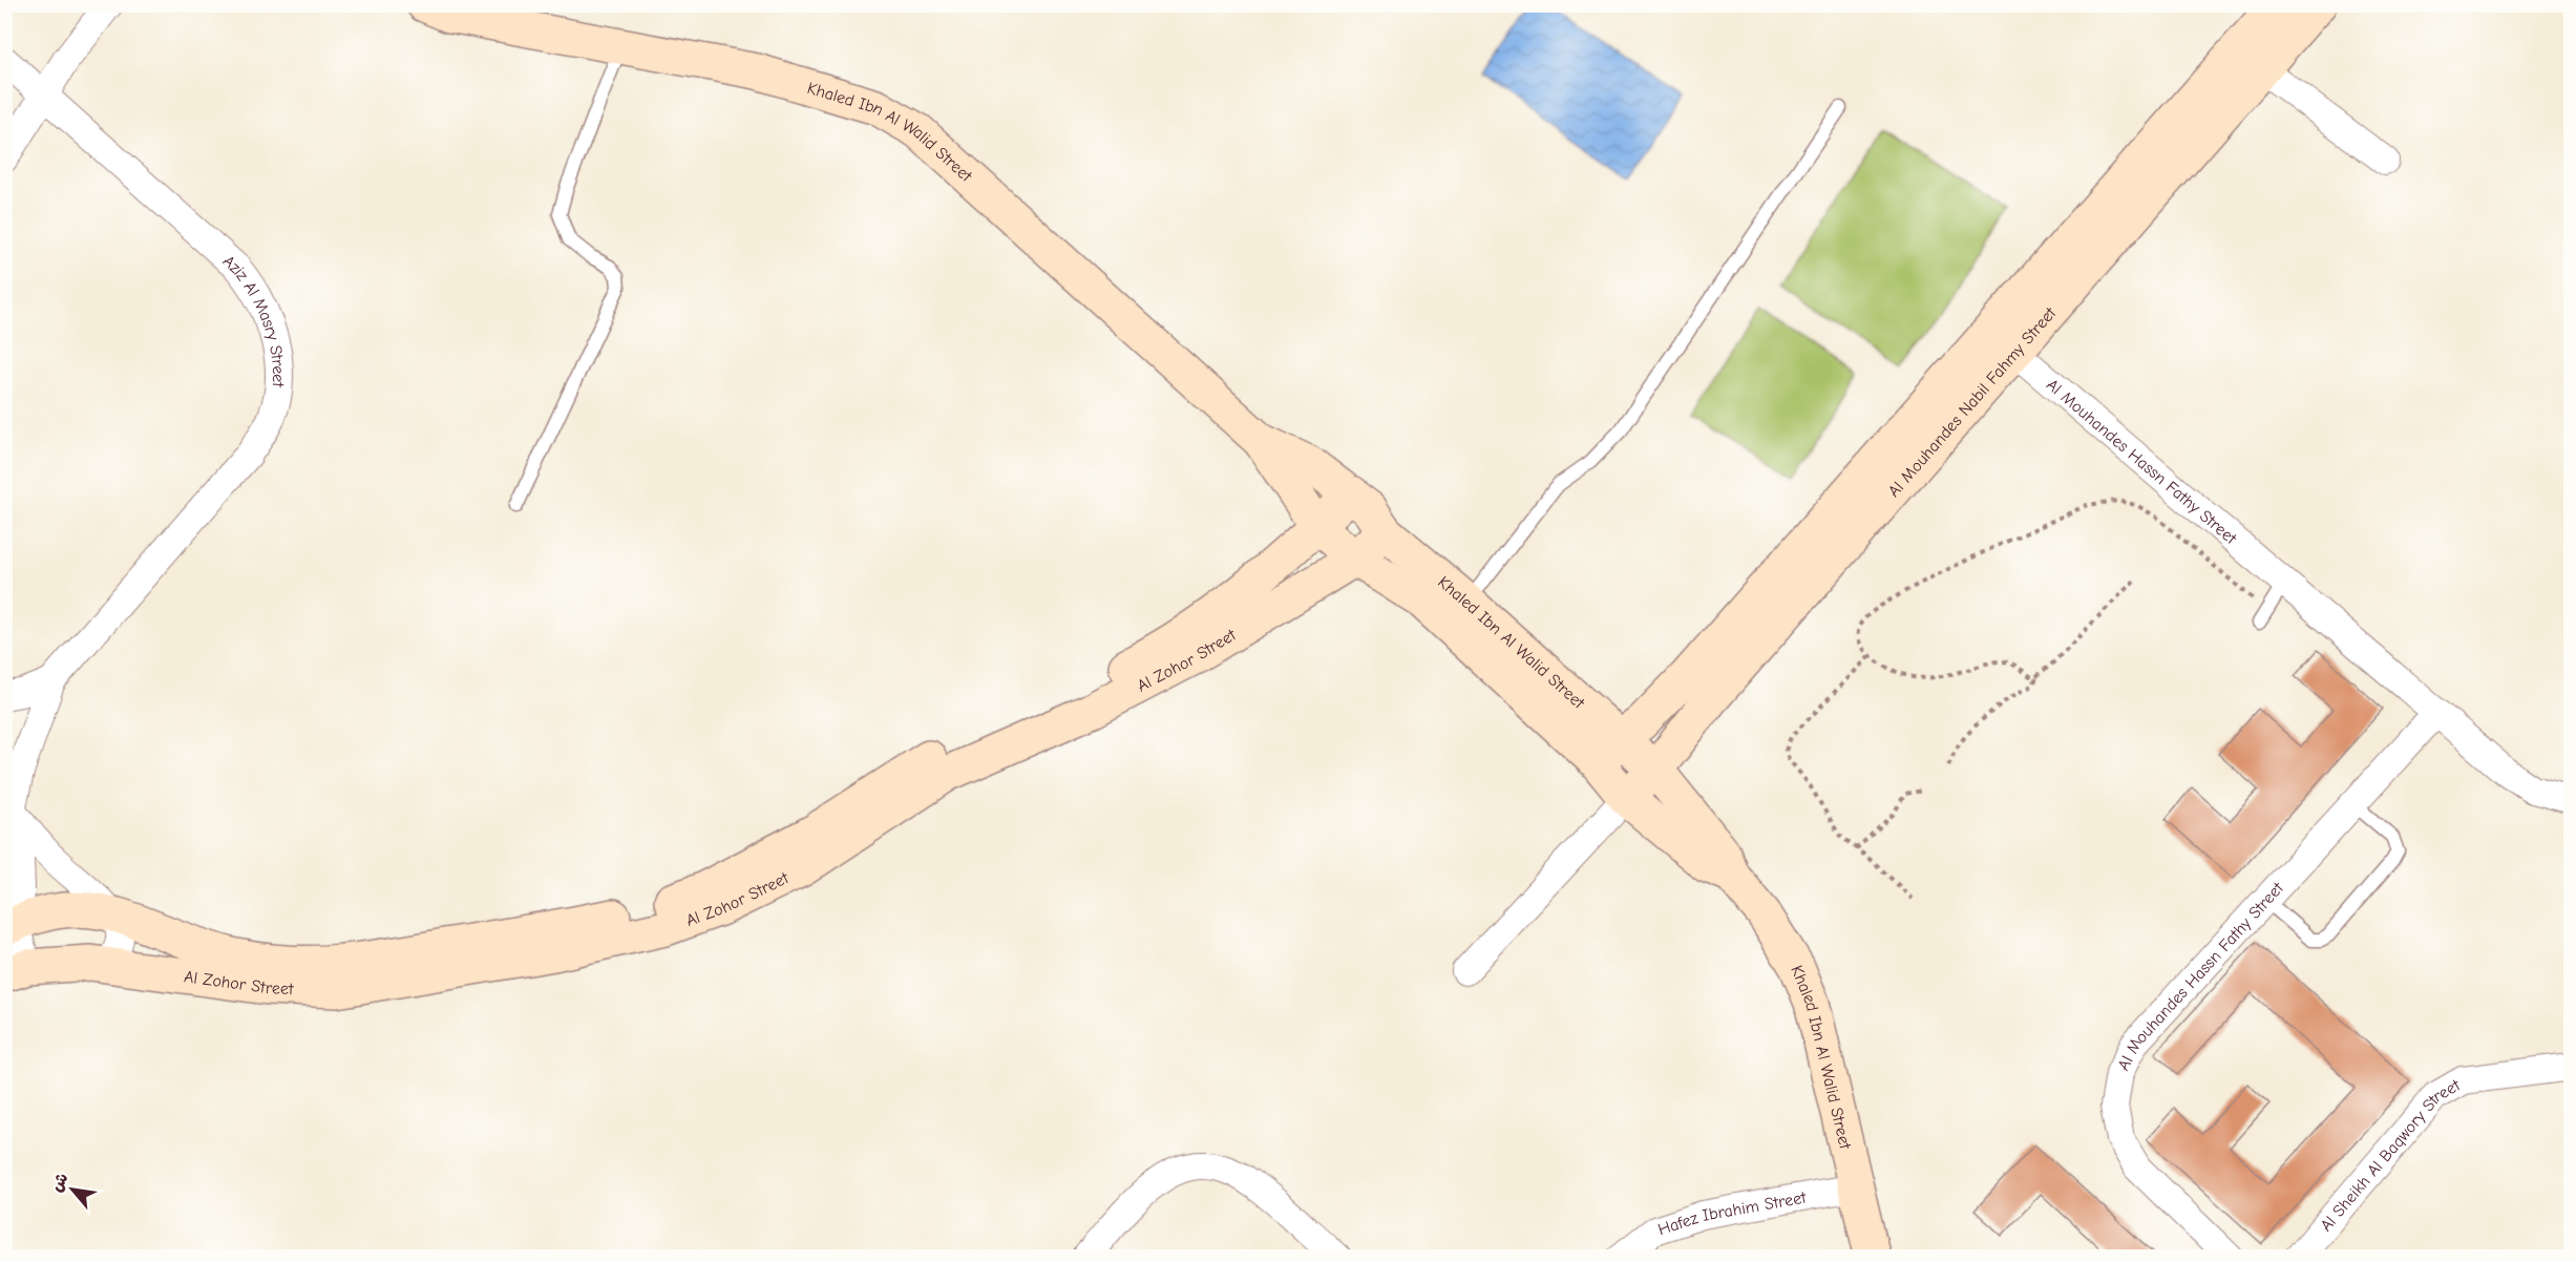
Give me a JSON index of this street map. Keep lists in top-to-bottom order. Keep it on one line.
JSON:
{"streets":{"street":["Khaled Ibn Al Walid Street","Aziz Al Masry Street","Al Mouhandes Nabil Fahmy Street","Al Mouhandes Hassn Fathy Street","Al Zohor Street","Al Sheikh Al Baqwory Street","Hafez Ibrahim Street"]},"crossings":[["Khaled Ibn Al Walid Street","Al Mouhandes Nabil Fahmy Street"],["Khaled Ibn Al Walid Street","Al Zohor Street"],["Khaled Ibn Al Walid Street","Hafez Ibrahim Street"],["Aziz Al Masry Street","Al Zohor Street"],["Al Mouhandes Nabil Fahmy Street","Al Mouhandes Hassn Fathy Street"]],"north":"top left"}
